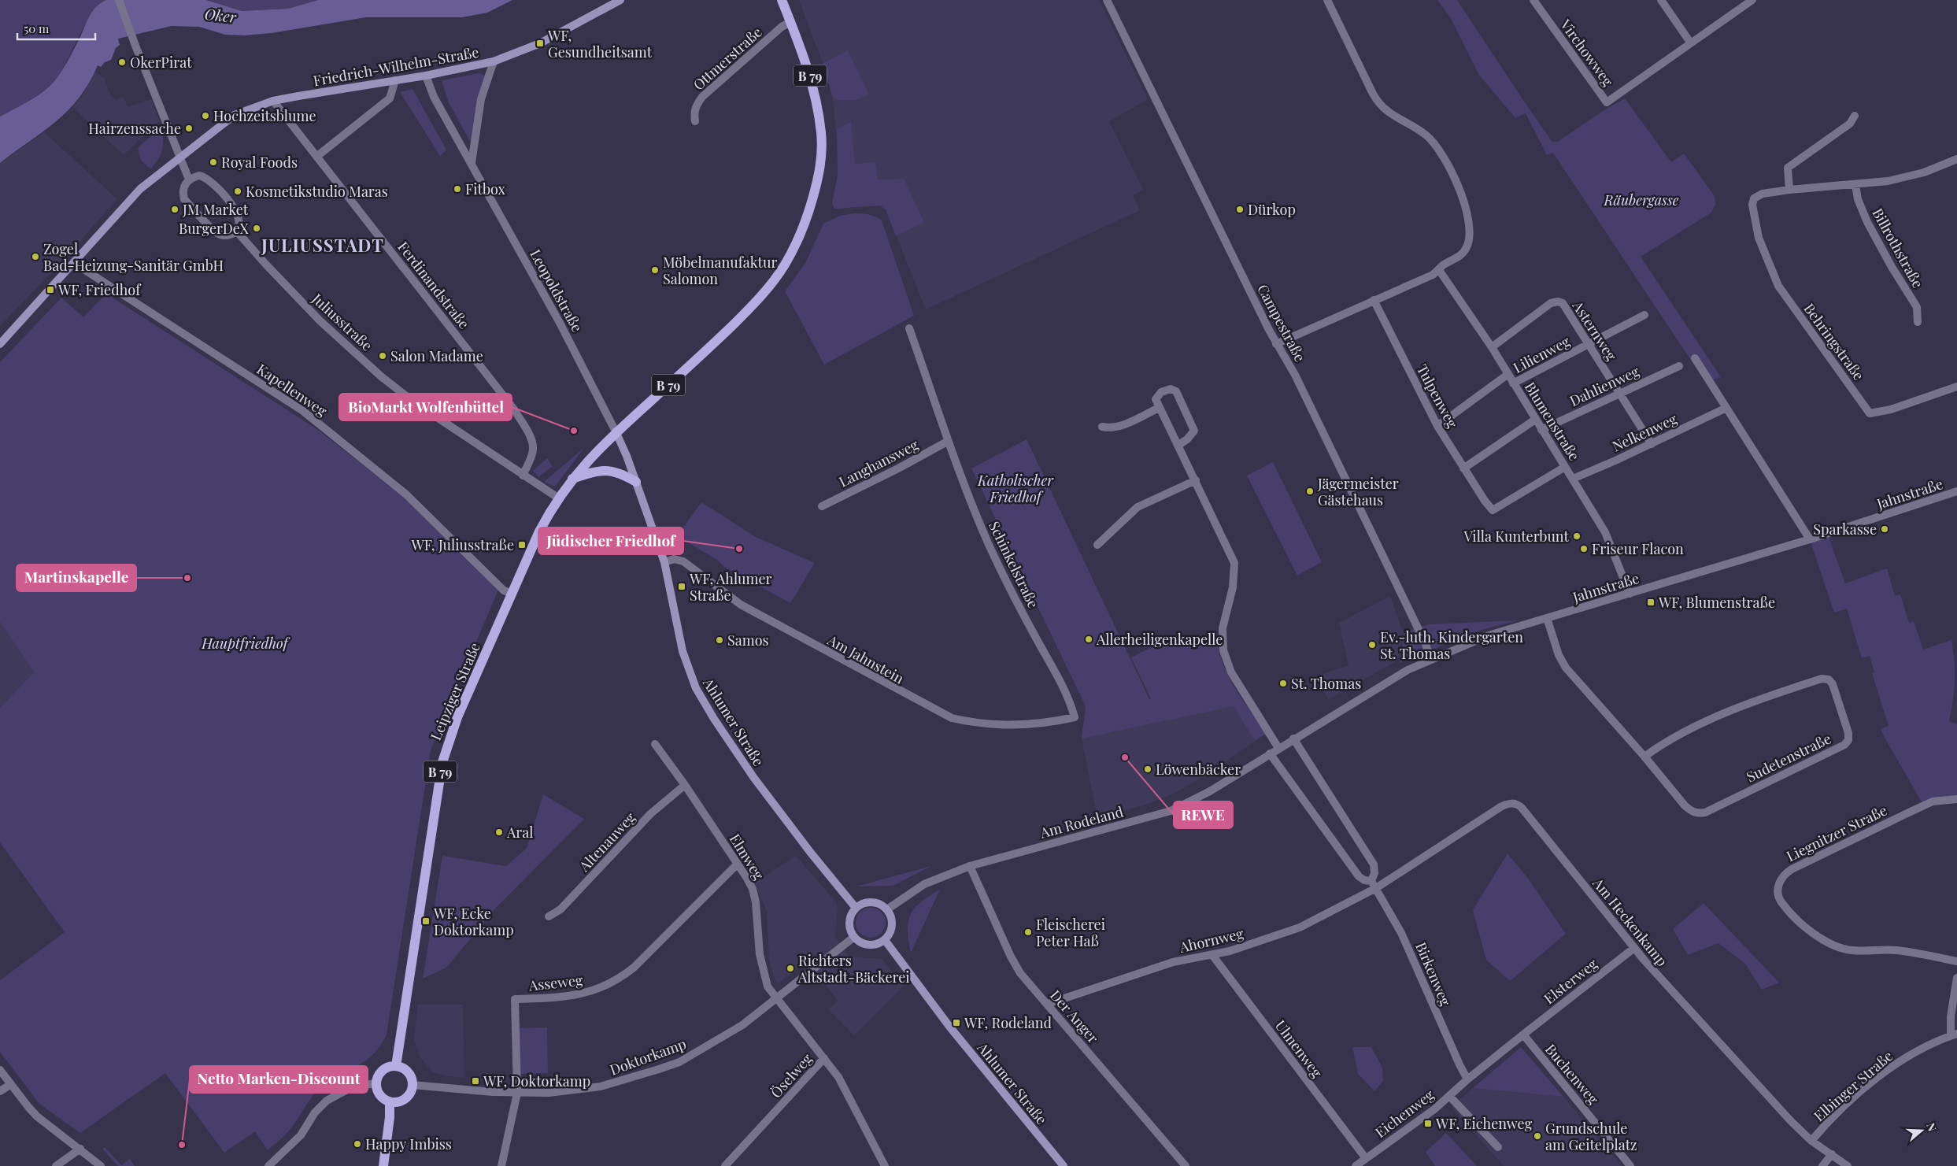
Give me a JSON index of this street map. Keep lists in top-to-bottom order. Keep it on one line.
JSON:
{"streets":{"main road":["Friedrich-Wilhelm-Straße","B 79","Leipziger Straße","Ahlumer Straße"],"street":["Virchowweg","Ottmerstraße","Billrothstraße","Ferdinandstraße","Leopoldstraße","Juliusstraße","Campestraße","Asternweg","Behringstraße","Lilienweg","Dahlienweg","Kapellenweg","Tulpenweg","Blumenstraße","Nelkenweg","Langhansweg","Jahnstraße","Schinkelstraße","Am Jahnstein","Sudetenstraße","Am Rodeland","Liegnitzer Straße","Altenauweg","Elmweg","Am Heckenkamp","Ahornweg","Birkenweg","Elsterweg","Asseweg","Der Anger","Ulmenweg","Doktorkamp","Buchenweg","Öselweg","Elbinger Straße","Eichenweg"]},"crossings":[["Ottmerstraße","B 79"],["Friedrich-Wilhelm-Straße","Ferdinandstraße"],["Friedrich-Wilhelm-Straße","Leopoldstraße"],["Friedrich-Wilhelm-Straße","Kapellenweg"],["B 79","Leopoldstraße"],["B 79","Leipziger Straße"],["B 79","Ahlumer Straße"],["Ferdinandstraße","Juliusstraße"],["Leopoldstraße","Leipziger Straße"],["Leopoldstraße","Ahlumer Straße"],["Juliusstraße","Leipziger Straße"],["Campestraße","Jahnstraße"],["Asternweg","Lilienweg"],["Asternweg","Dahlienweg"],["Asternweg","Blumenstraße"],["Asternweg","Nelkenweg"],["Lilienweg","Tulpenweg"],["Lilienweg","Blumenstraße"],["Dahlienweg","Blumenstraße"],["Kapellenweg","Leipziger Straße"],["Tulpenweg","Blumenstraße"],["Blumenstraße","Nelkenweg"],["Blumenstraße","Jahnstraße"],["Langhansweg","Schinkelstraße"],["Jahnstraße","Sudetenstraße"],["Jahnstraße","Am Rodeland"],["Schinkelstraße","Am Jahnstein"],["Am Jahnstein","Ahlumer Straße"],["Leipziger Straße","Ahlumer Straße"],["Leipziger Straße","Doktorkamp"],["Ahlumer Straße","Am Rodeland"],["Ahlumer Straße","Doktorkamp"],["Am Rodeland","Der Anger"],["Am Rodeland","Doktorkamp"],["Altenauweg","Elmweg"],["Elmweg","Asseweg"],["Elmweg","Doktorkamp"],["Elmweg","Öselweg"],["Am Heckenkamp","Ahornweg"],["Am Heckenkamp","Birkenweg"],["Am Heckenkamp","Elsterweg"],["Am Heckenkamp","Elbinger Straße"],["Ahornweg","Birkenweg"],["Ahornweg","Der Anger"],["Ahornweg","Ulmenweg"],["Birkenweg","Elsterweg"],["Birkenweg","Eichenweg"],["Elsterweg","Buchenweg"],["Elsterweg","Eichenweg"],["Asseweg","Doktorkamp"],["Ulmenweg","Eichenweg"],["Doktorkamp","Öselweg"]],"districts":["JULIUSSTADT"],"water":["Oker"],"parks":["Räubergasse","Katholischer Friedhof","Hauptfriedhof"],"places":{"transit":["WF, Gesundheitsamt","WF, Friedhof","WF, Juliusstraße","WF, Ahlumer Straße","WF, Blumenstraße","WF, Ecke Doktorkamp","WF, Rodeland","WF, Doktorkamp","WF, Eichenweg"],"other":["OkerPirat","Hochzeitsblume","Hairzenssache","Royal Foods","Fitbox","Kosmetikstudio Maras","JM Market","Dürkop","BurgerDeX","Zogel Bad-Heizung-Sanitär GmbH","Möbelmanufaktur Salomon","Salon Madame","BioMarkt Wolfenbüttel","Jägermeister Gästehaus","Sparkasse","Villa Kunterbunt","Jüdischer Friedhof","Friseur Flacon","Martinskapelle","Allerheiligenkapelle","Samos","Ev.-luth. Kindergarten St. Thomas","St. Thomas","REWE","Löwenbäcker","Aral","Fleischerei Peter Haß","Richters Altstadt-Bäckerei","Grundschule am Geitelplatz","Happy Imbiss","Netto Marken-Discount"]},"scale_bar":"50 m","north":"right"}
